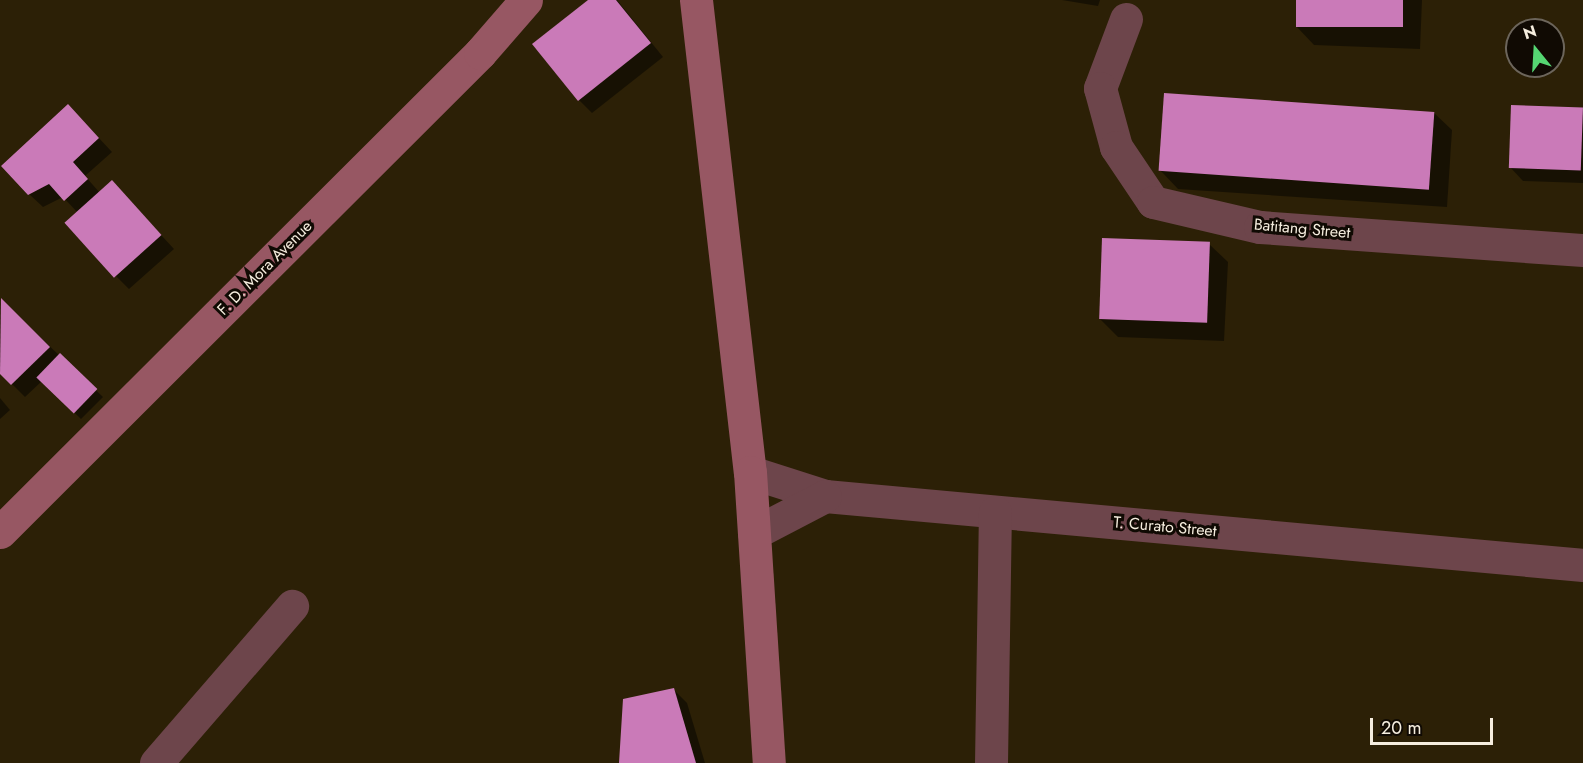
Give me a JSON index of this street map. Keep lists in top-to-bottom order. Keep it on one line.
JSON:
{"streets":{"main road":["F. D. Mora Avenue"],"street":["Batitang Street","T. Curato Street"]},"scale_bar":"20 m","north":"top"}
